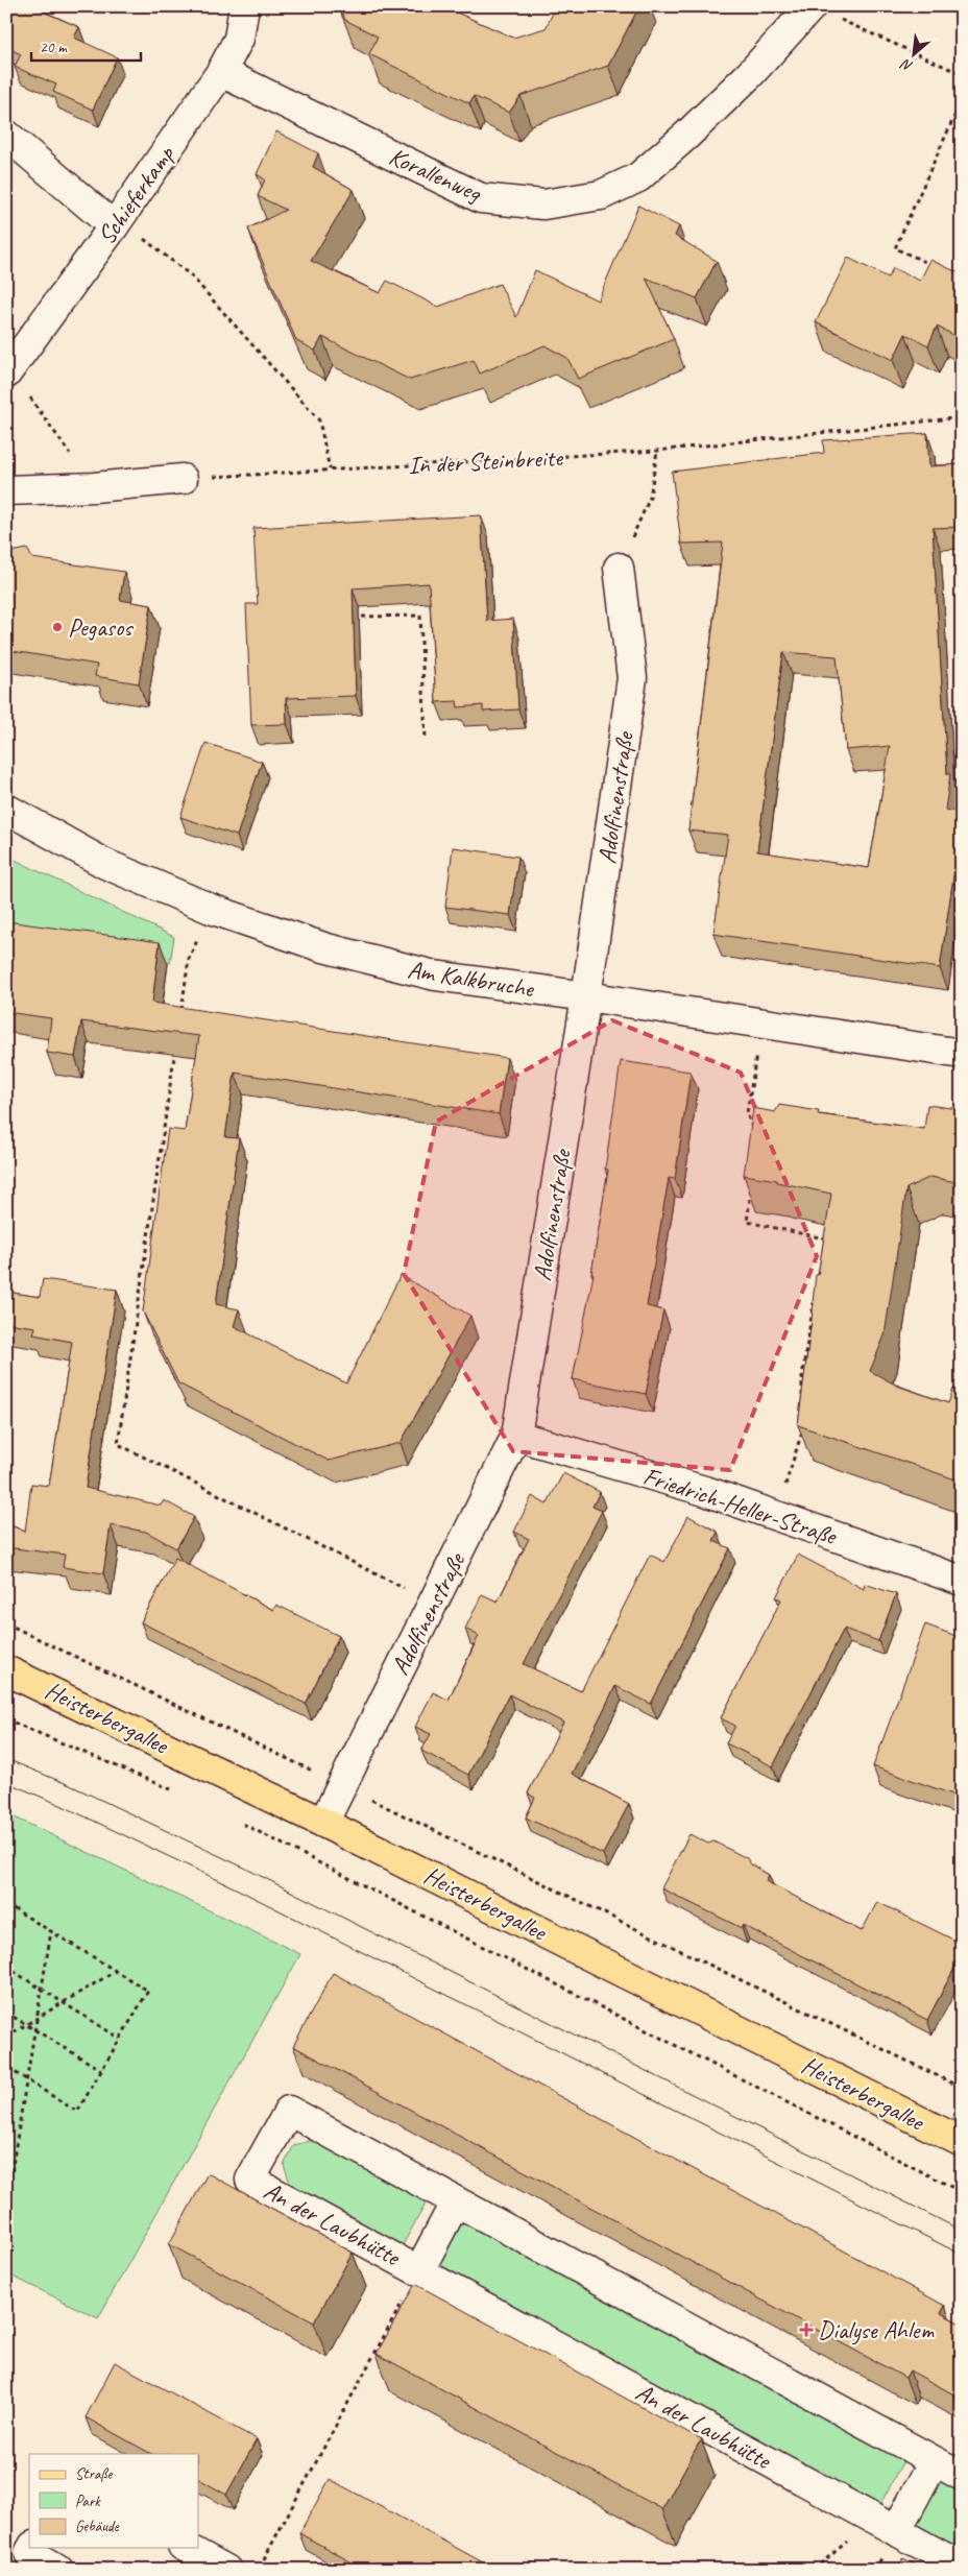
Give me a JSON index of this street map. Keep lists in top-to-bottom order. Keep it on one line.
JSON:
{"streets":{"main road":["Heisterbergallee"],"street":["Korallenweg","Schieferkamp","Adolfinenstraße","Am Kalkbruche","Friedrich-Heller-Straße","An der Laubhütte"],"path":["In der Steinbreite"]},"crossings":[["Korallenweg","Schieferkamp"],["Adolfinenstraße","Am Kalkbruche"],["Adolfinenstraße","Friedrich-Heller-Straße"],["Adolfinenstraße","Heisterbergallee"]],"places":{"other":["Pegasos"],"health":["Dialyse Ahlem"]},"legend":["Straße","Park","Gebäude"],"scale_bar":"20 m","north":"bottom left"}
